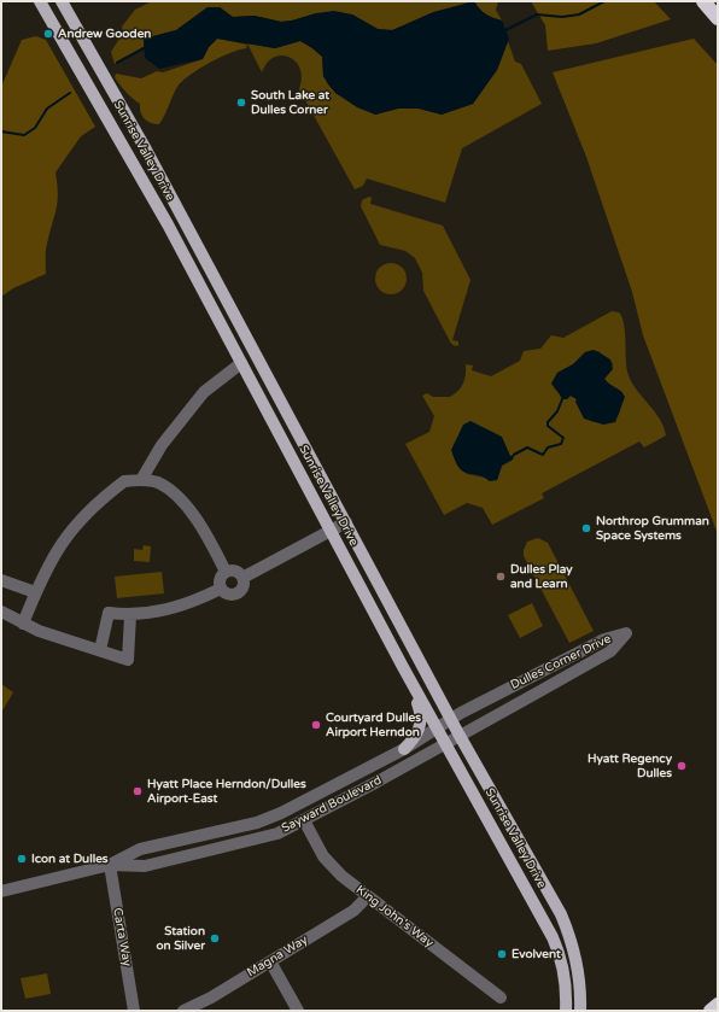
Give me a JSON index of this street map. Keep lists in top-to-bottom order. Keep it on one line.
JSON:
{"streets":{"main road":["Sunrise Valley Drive"],"street":["Dulles Corner Drive","Sayward Boulevard","King John's Way","Carta Way","Magna Way"]},"crossings":[["Sunrise Valley Drive","Dulles Corner Drive"],["Sunrise Valley Drive","Sayward Boulevard"],["Dulles Corner Drive","Sayward Boulevard"],["Sayward Boulevard","King John's Way"],["Sayward Boulevard","Carta Way"],["King John's Way","Magna Way"]],"places":["Andrew Gooden","South Lake at Dulles Corner","Northrop Grumman Space Systems","Dulles Play and Learn","Courtyard Dulles Airport Herndon","Hyatt Regency Dulles","Hyatt Place Herndon/Dulles Airport-East","Icon at Dulles","Station on Silver","Evolvent"]}
